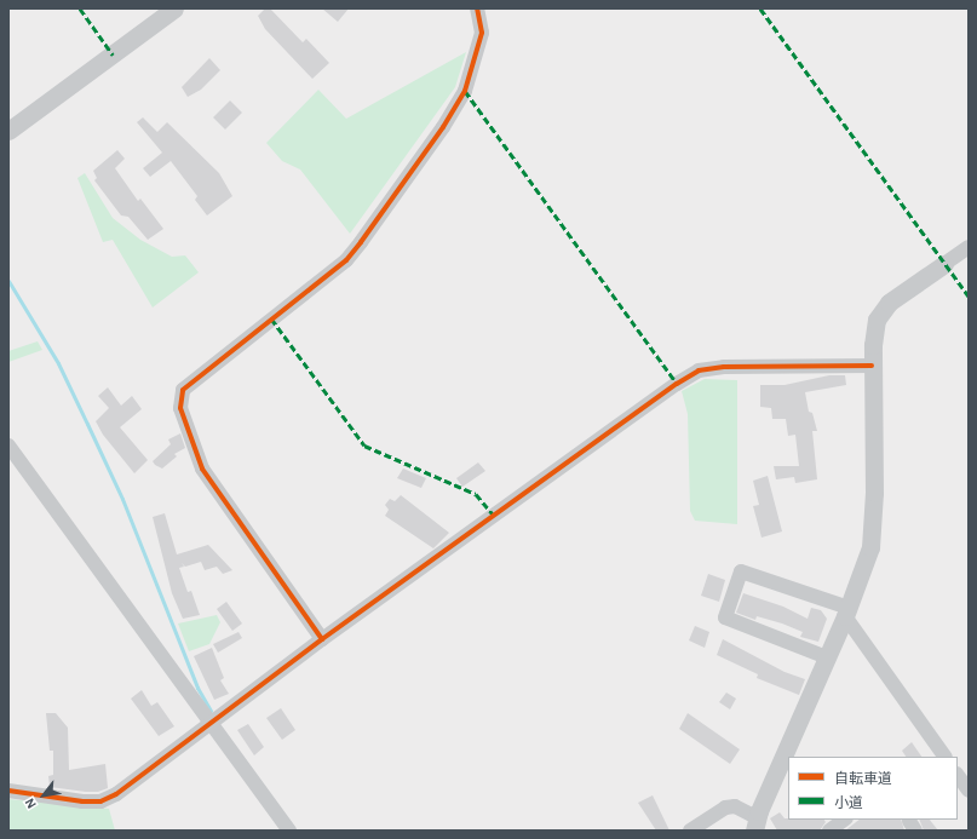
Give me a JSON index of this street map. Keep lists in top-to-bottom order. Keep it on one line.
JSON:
{"legend":["自転車道","小道"],"north":"bottom left"}
